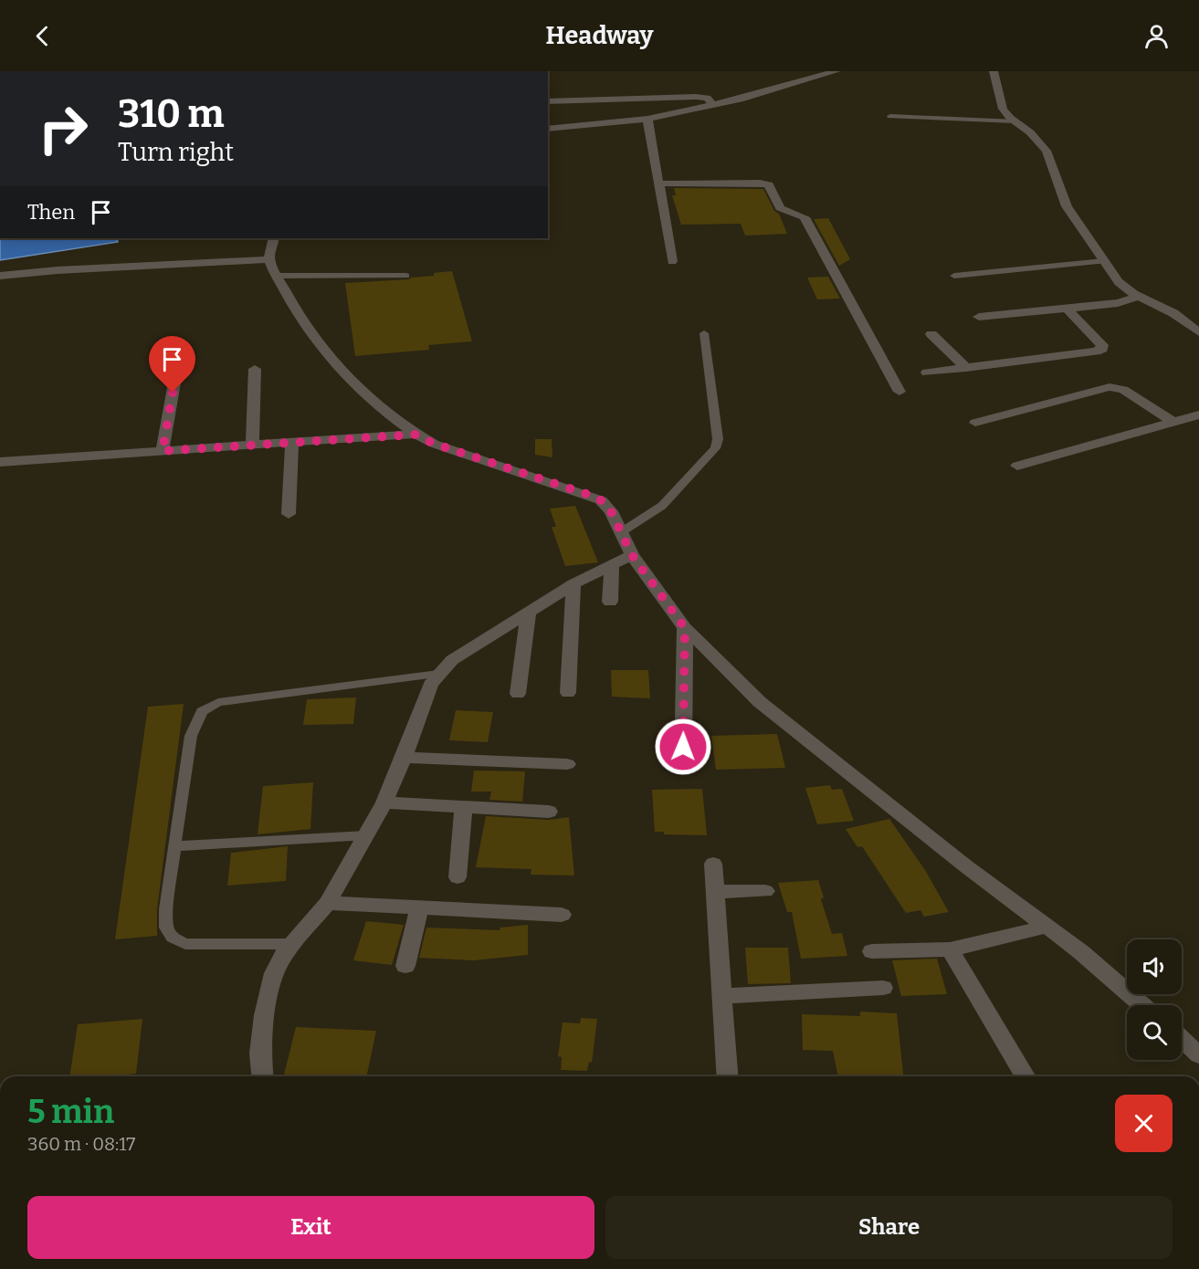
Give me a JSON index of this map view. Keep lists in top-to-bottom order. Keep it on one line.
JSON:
{"page":{"header":"Headway","turn":["310 m","Turn right"],"then":"Then","heading":["5 min","360 m · 08:17"],"buttons":["Exit","Share"]}}
